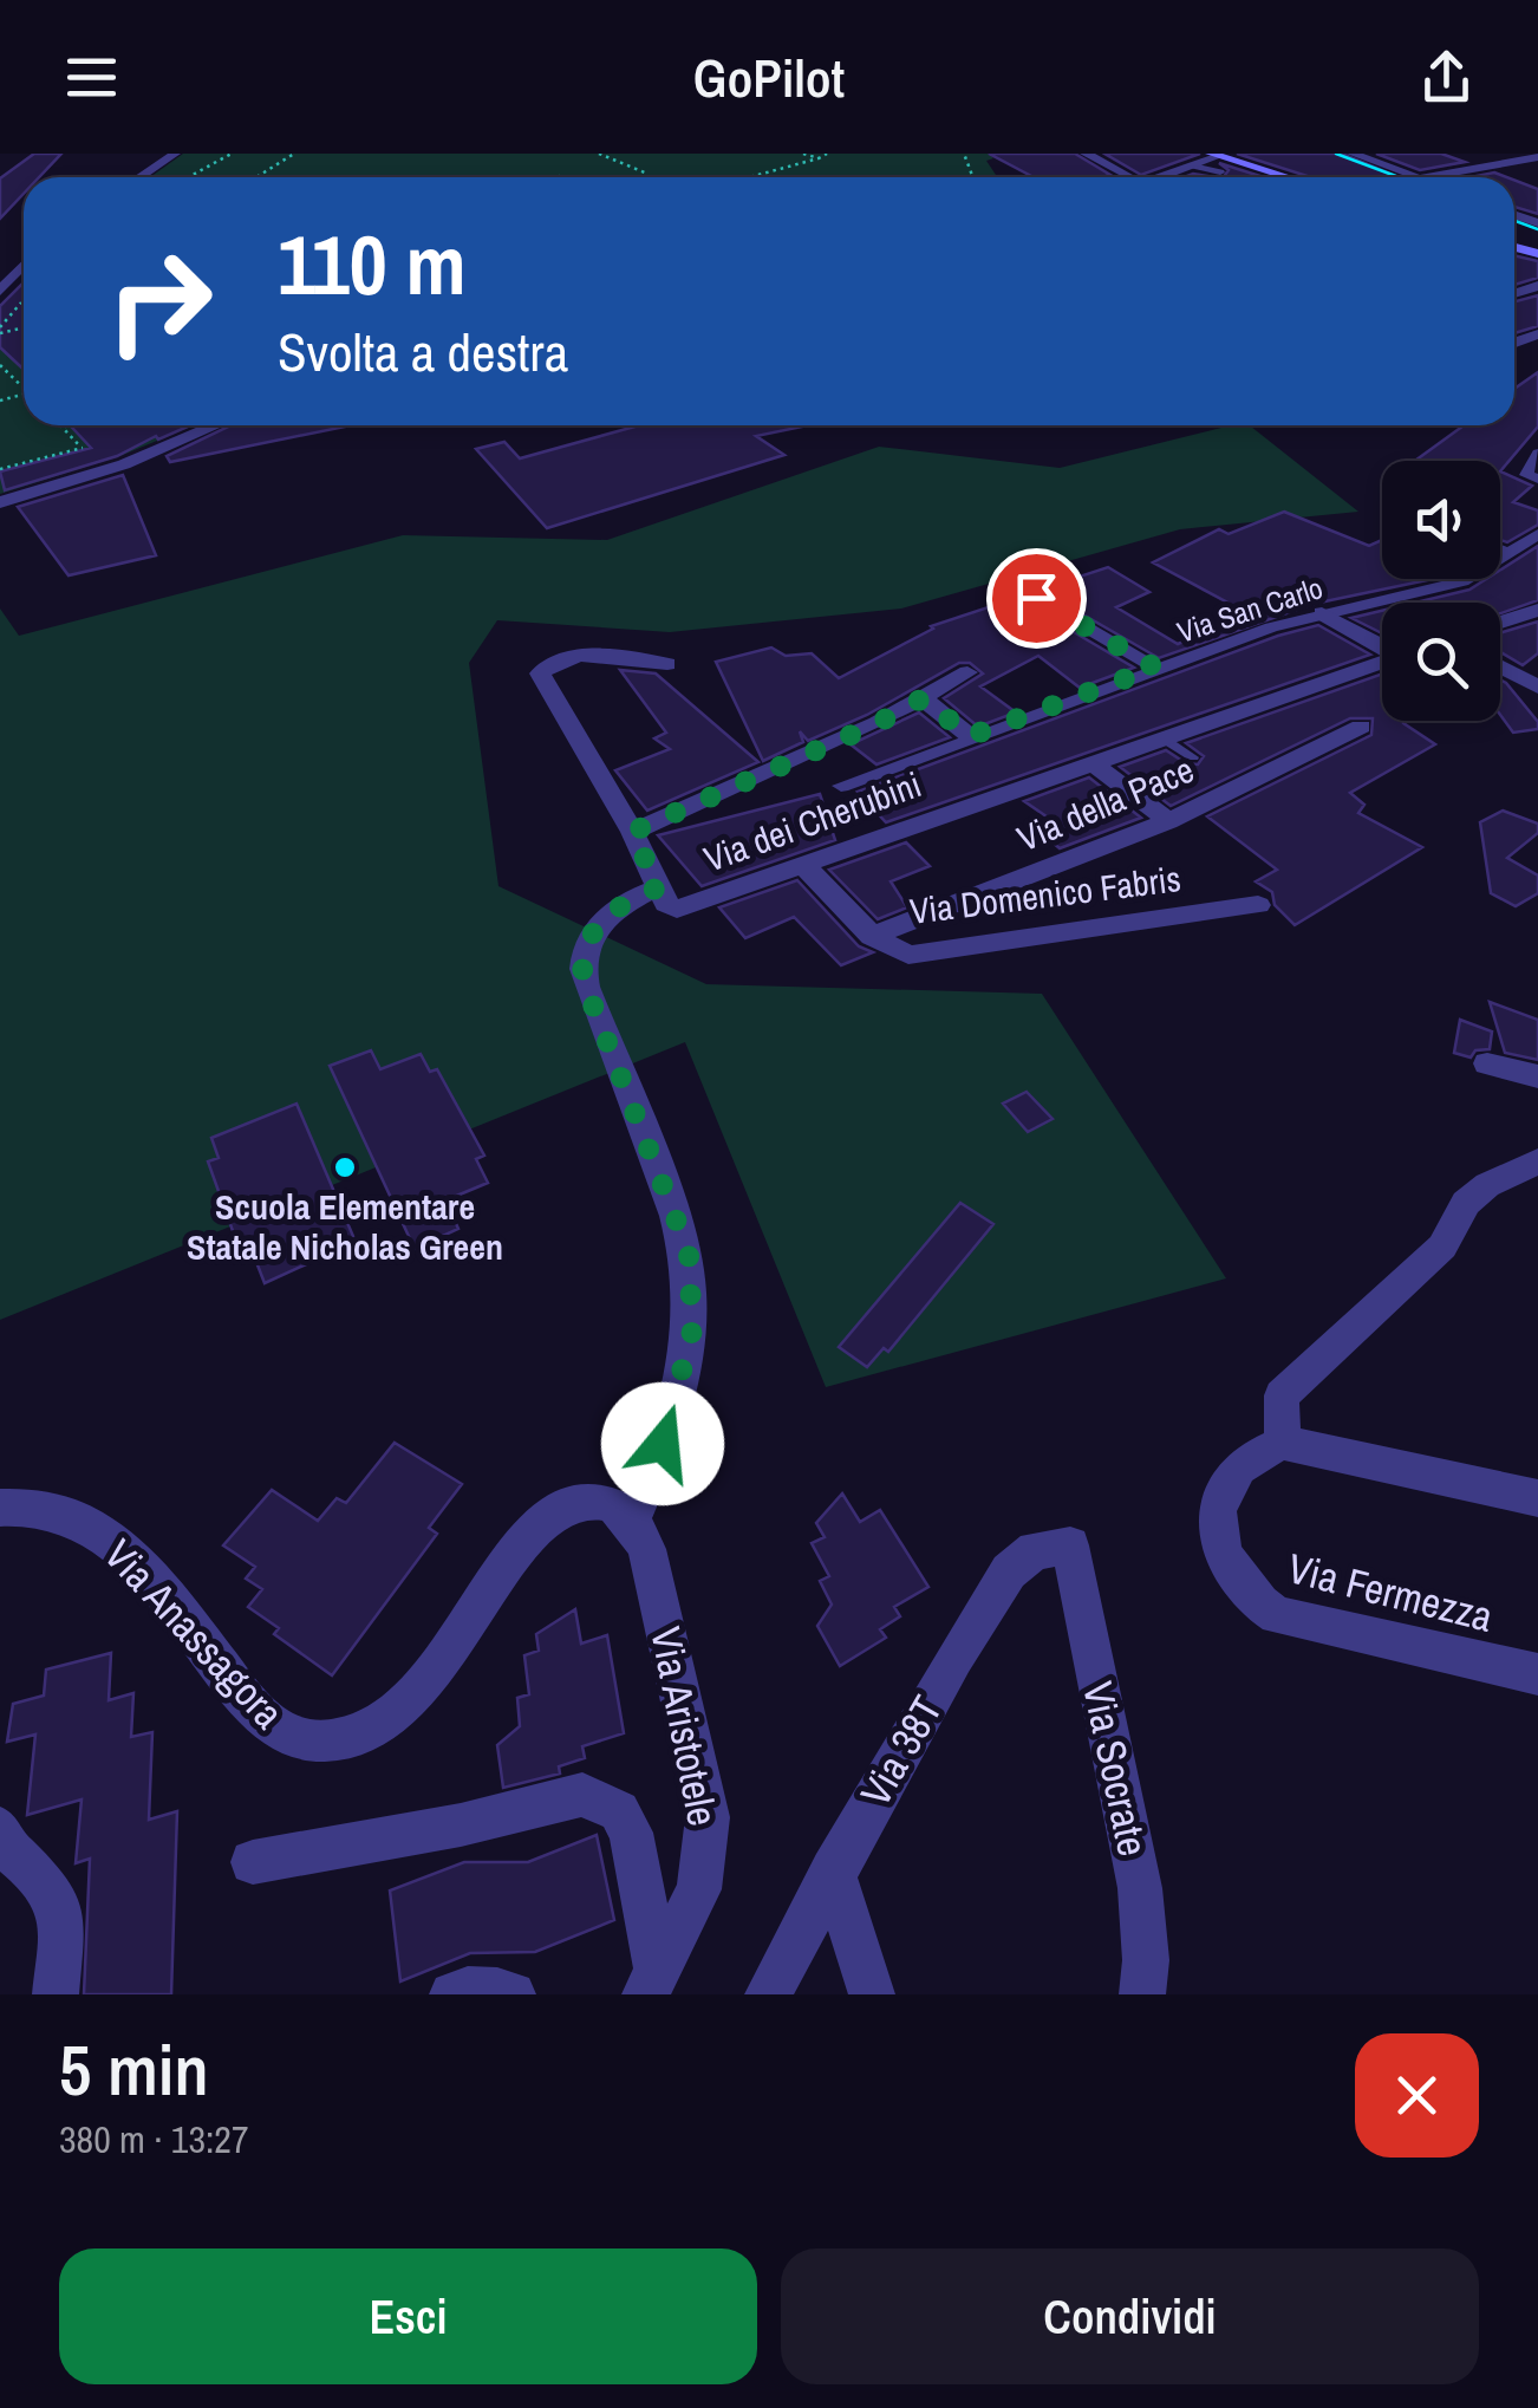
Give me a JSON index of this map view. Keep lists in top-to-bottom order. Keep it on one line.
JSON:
{"streets":{"street":["Via San Carlo","Via della Pace","Via dei Cherubini","Via Domenico Fabris","Via Fermezza","Via Anassagora","Via Aristotele","Via 38T","Via Socrate"]},"crossings":[["Via della Pace","Via Domenico Fabris"],["Via dei Cherubini","Via Domenico Fabris"],["Via Anassagora","Via Aristotele"],["Via 38T","Via Socrate"]],"places":["Scuola Elementare Statale Nicholas Green"],"page":{"header":"GoPilot","turn":["110 m","Svolta a destra"],"heading":["5 min","380 m · 13:27"],"buttons":["Esci","Condividi"]}}
